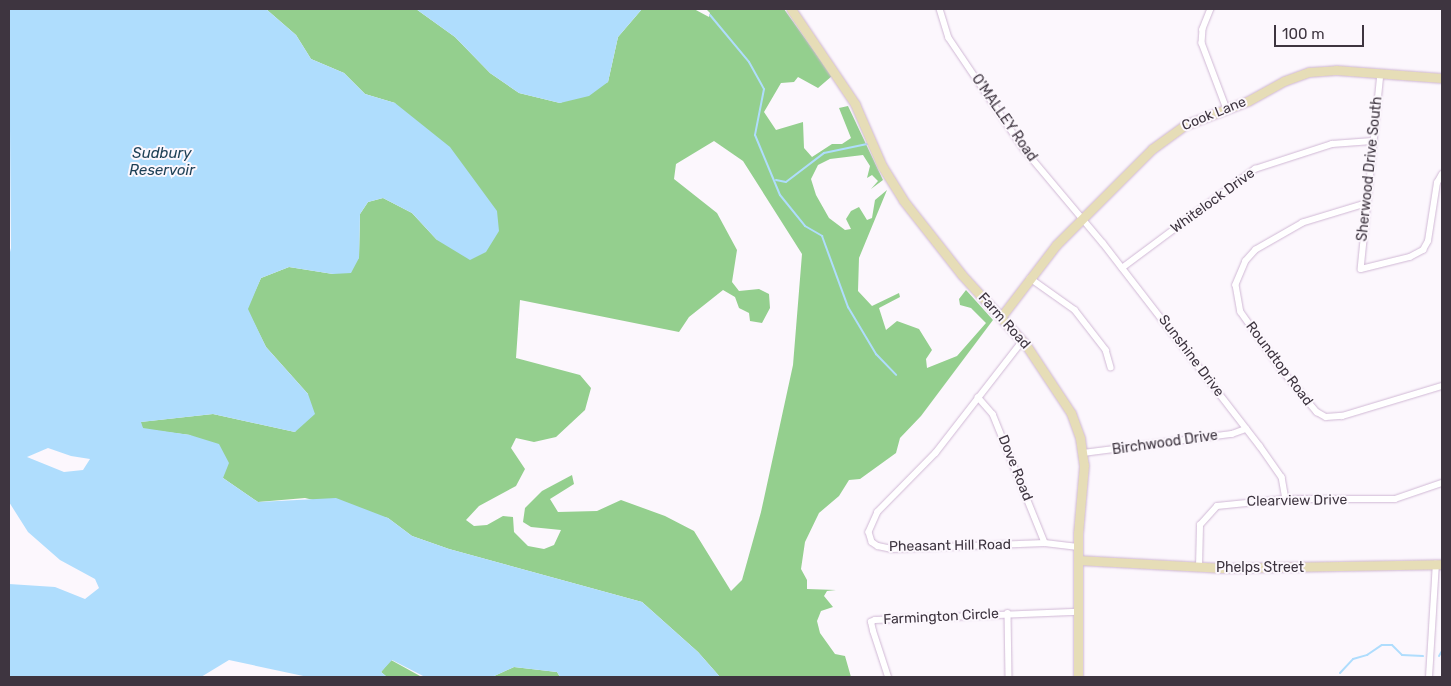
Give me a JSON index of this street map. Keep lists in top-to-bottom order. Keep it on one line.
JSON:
{"streets":{"street":["Cook Lane","O'MALLEY Road","Sherwood Drive South","Whitelock Drive","Farm Road","Sunshine Drive","Roundtop Road","Birchwood Drive","Dove Road","Clearview Drive","Pheasant Hill Road","Phelps Street","Farmington Circle"]},"crossings":[["Cook Lane","O'MALLEY Road"],["Cook Lane","Sherwood Drive South"],["Cook Lane","Farm Road"],["Cook Lane","Sunshine Drive"],["O'MALLEY Road","Sunshine Drive"],["Sherwood Drive South","Whitelock Drive"],["Sherwood Drive South","Roundtop Road"],["Whitelock Drive","Sunshine Drive"],["Farm Road","Birchwood Drive"],["Farm Road","Pheasant Hill Road"],["Farm Road","Phelps Street"],["Farm Road","Farmington Circle"],["Sunshine Drive","Birchwood Drive"],["Sunshine Drive","Clearview Drive"],["Dove Road","Pheasant Hill Road"],["Clearview Drive","Phelps Street"]],"water":["Sudbury Reservoir"],"scale_bar":"100 m"}
